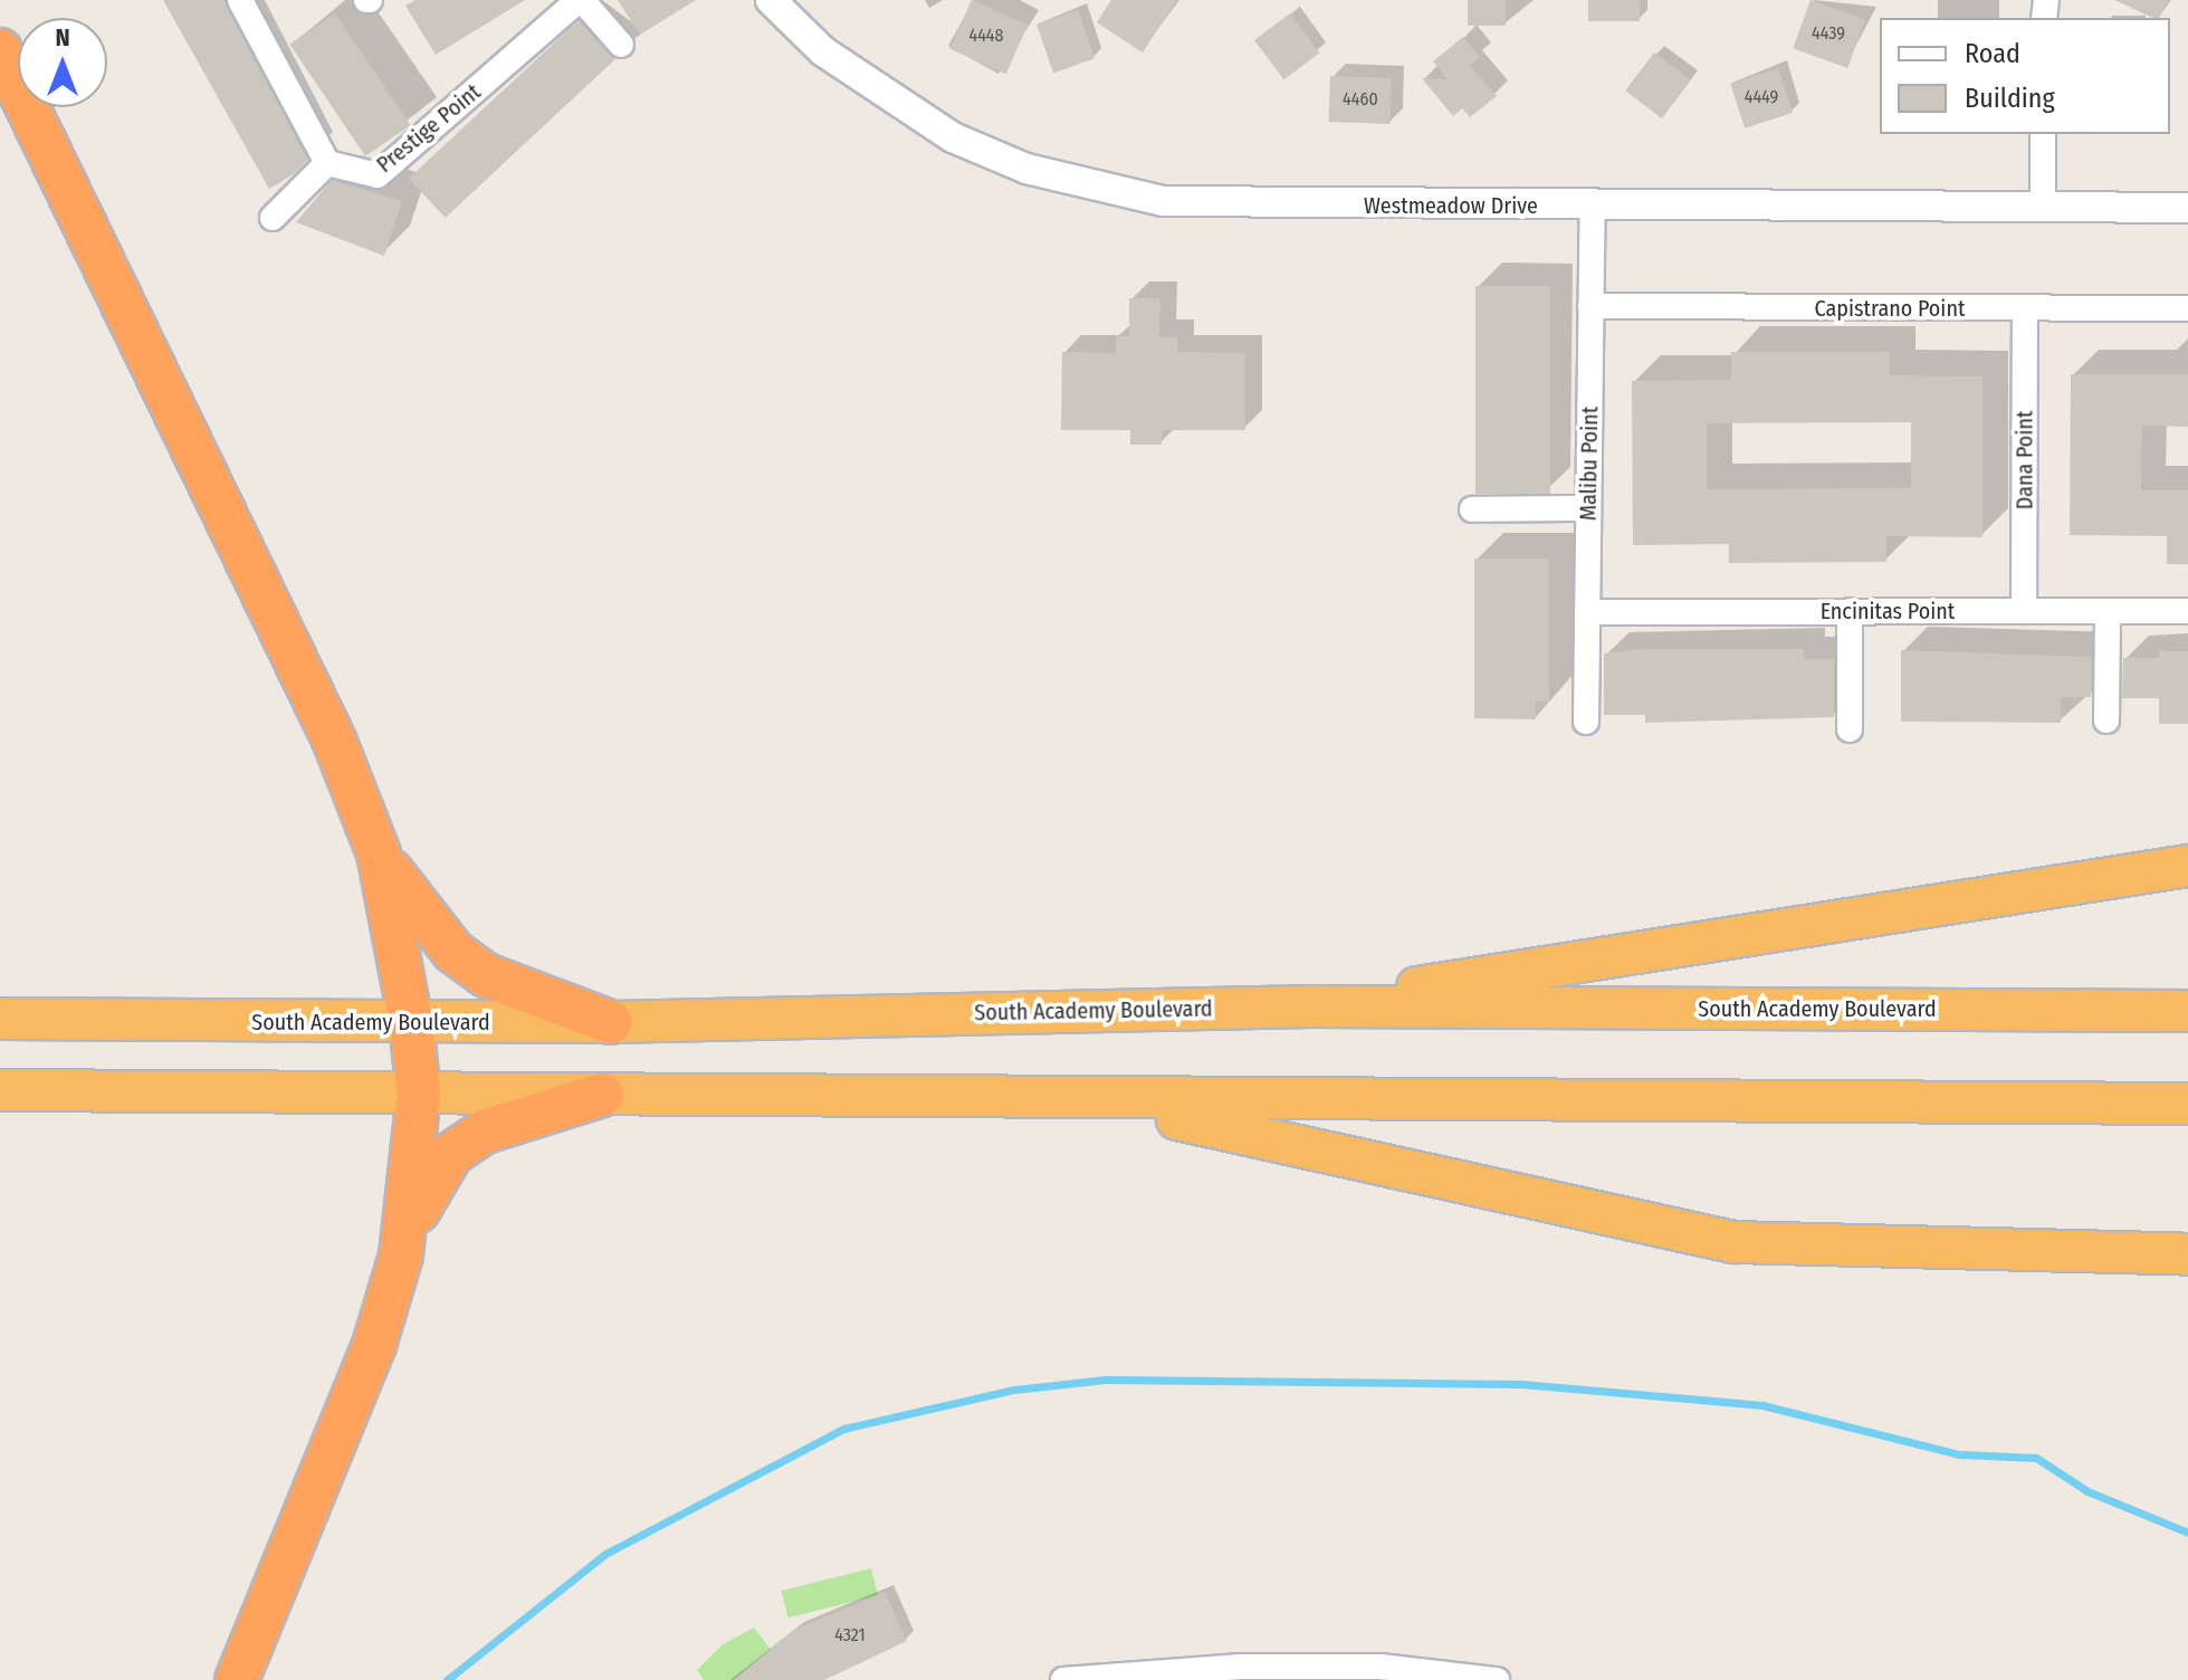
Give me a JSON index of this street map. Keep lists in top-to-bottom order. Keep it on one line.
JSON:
{"streets":{"highway":["South Academy Boulevard"],"street":["Prestige Point","Westmeadow Drive","Capistrano Point","Dana Point","Malibu Point","Encinitas Point"]},"crossings":[["Westmeadow Drive","Malibu Point"],["Capistrano Point","Dana Point"],["Capistrano Point","Malibu Point"],["Dana Point","Encinitas Point"],["Malibu Point","Encinitas Point"]],"house_numbers":["4439","4448","4449","4460","4321"],"legend":["Road","Building"],"north":"top"}
